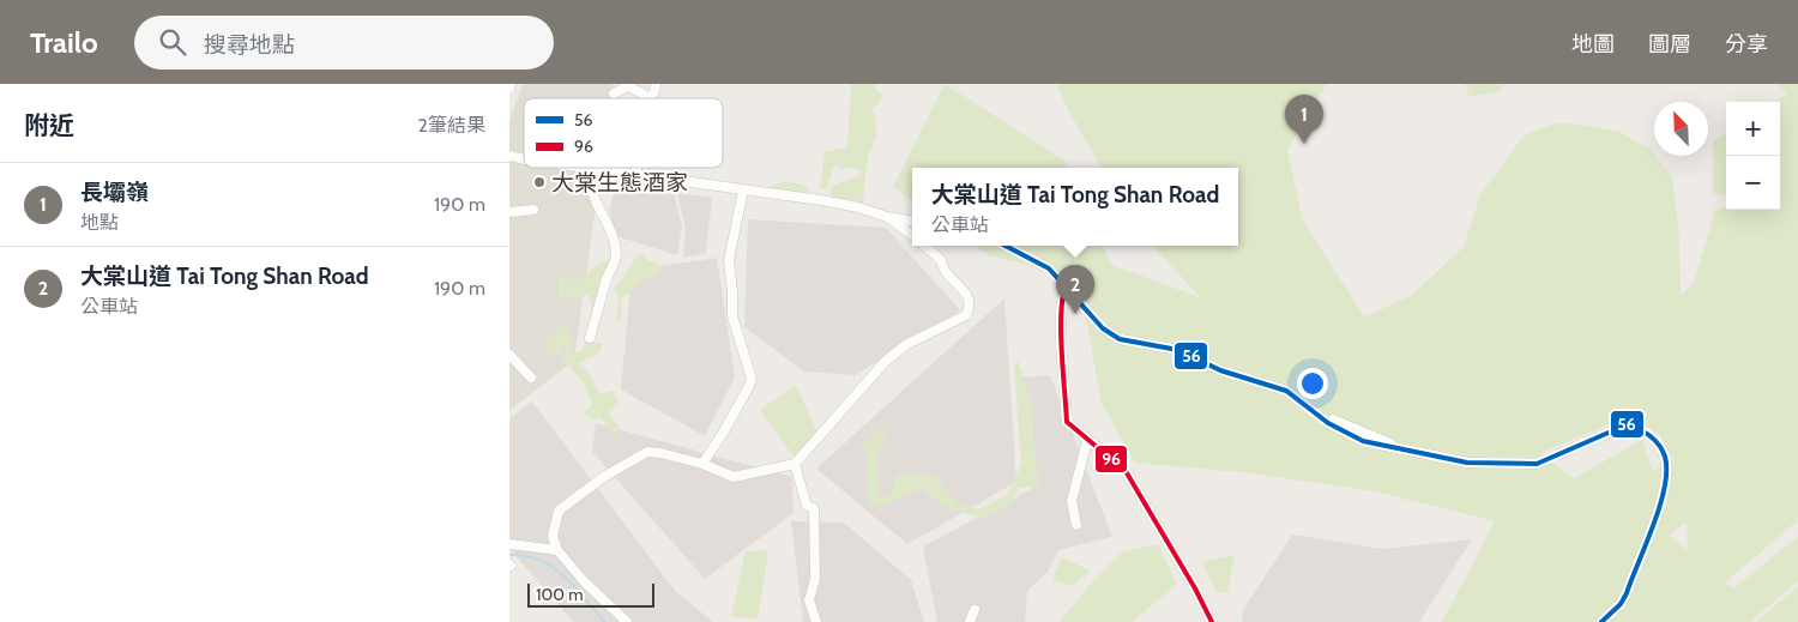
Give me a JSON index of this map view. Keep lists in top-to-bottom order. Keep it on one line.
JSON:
{"places":["大棠生態酒家"],"lines":["transit line 56","transit line 96"],"legend":["56","96"],"scale_bar":"100 m","north":"top left","page":{"header":"Trailo","search":"搜尋地點","nav":["地圖","圖層","分享"],"heading":["附近","2筆結果"],"pins":["1","2"],"map_buttons":["+","−"],"list":[{"mark":"1","name":"長壩嶺","note":"地點","value":"190 m"},{"mark":"2","name":"大棠山道 Tai Tong Shan Road","note":"公車站","value":"190 m"}],"popup":["大棠山道 Tai Tong Shan Road","公車站"],"scale":"100 m"}}
